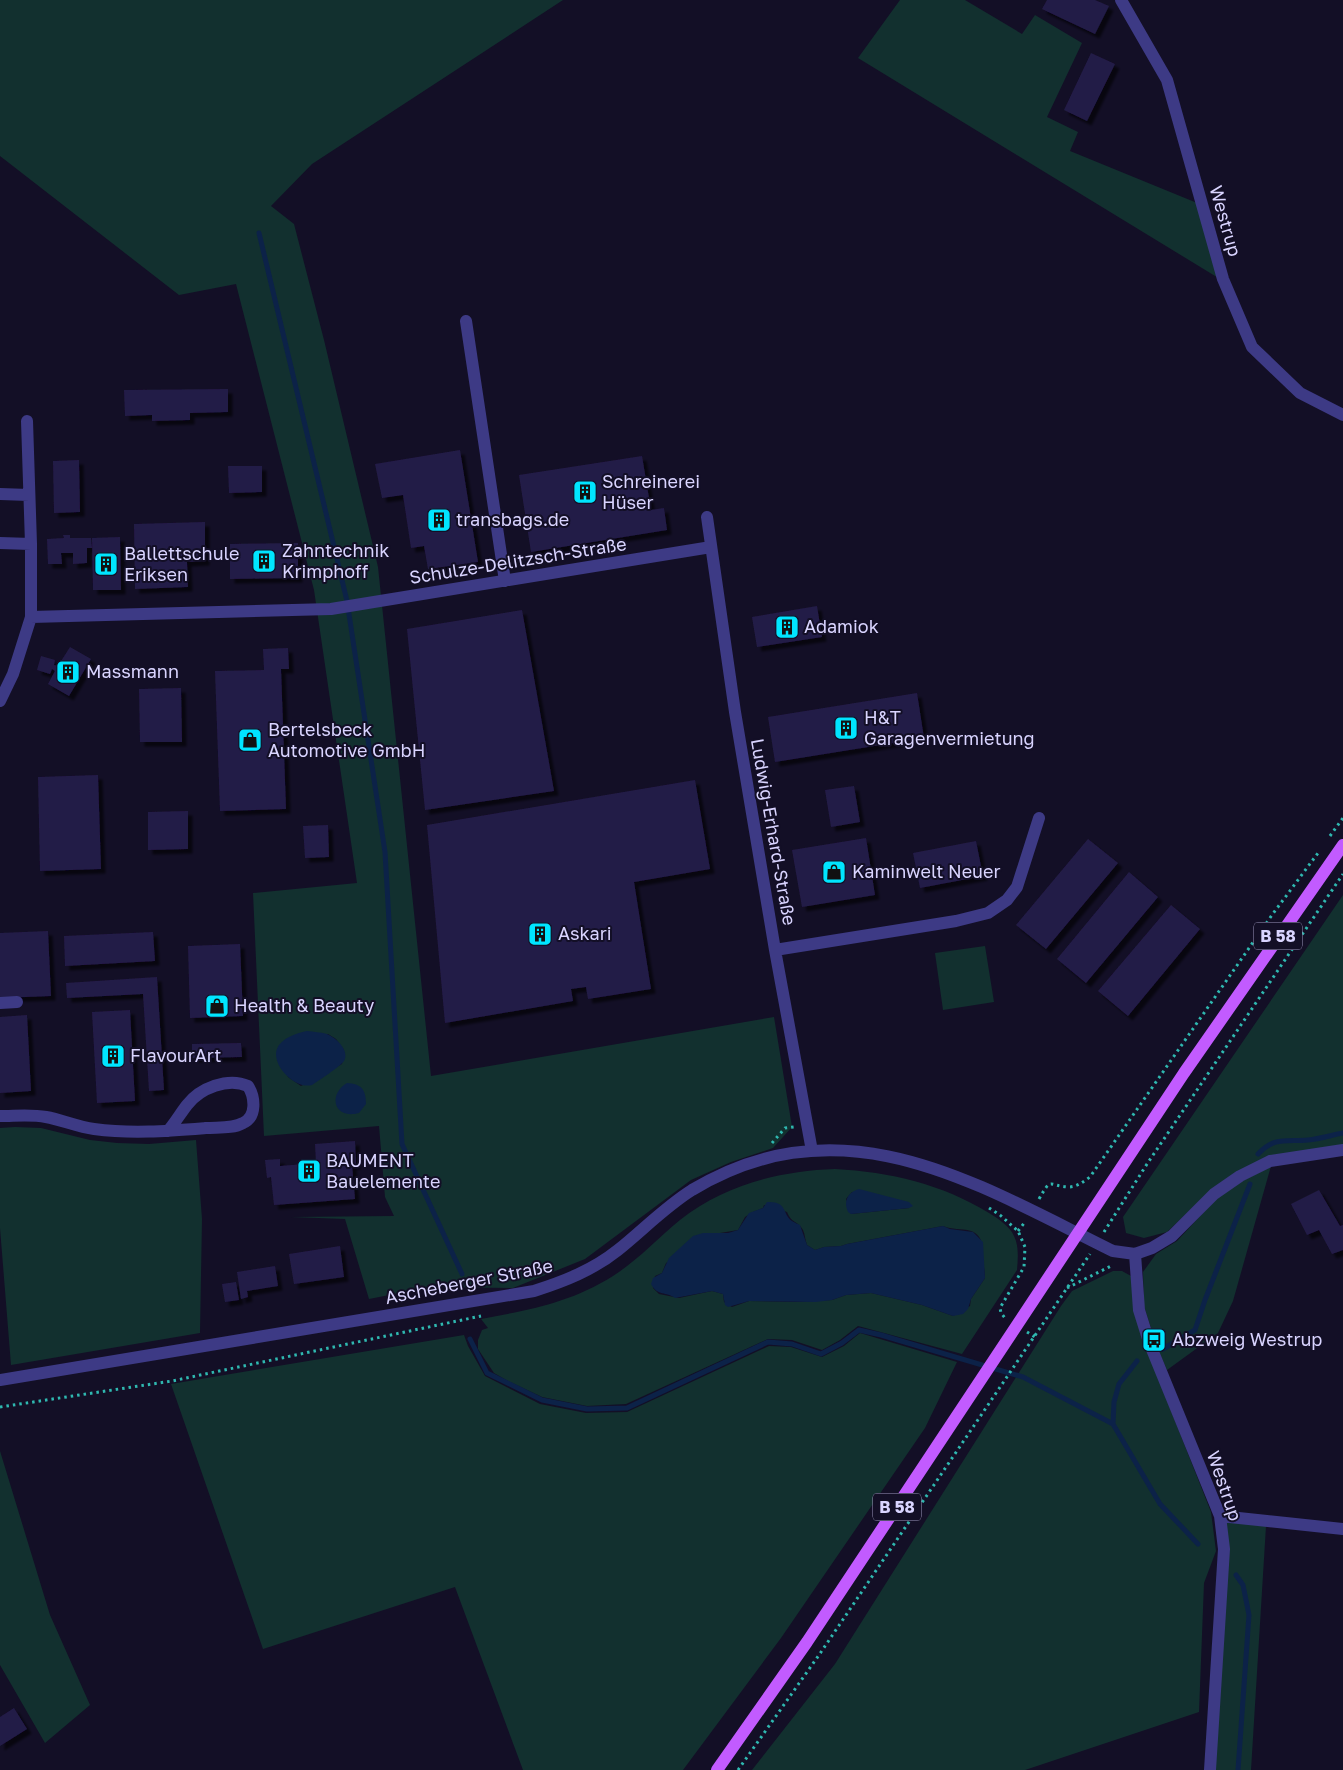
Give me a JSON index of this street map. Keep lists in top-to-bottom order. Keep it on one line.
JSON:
{"streets":{"main road":["B 58"],"street":["Westrup","Schulze-Delitzsch-Straße","Ludwig-Erhard-Straße","Ascheberger Straße"]},"crossings":[["Schulze-Delitzsch-Straße","Ludwig-Erhard-Straße"],["Ludwig-Erhard-Straße","Ascheberger Straße"],["B 58","Ascheberger Straße"]],"places":{"building":["Schreinerei Hüser","transbags.de","Zahntechnik Krimphoff","Ballettschule Eriksen","Adamiok","Massmann","H&T Garagenvermietung","Askari","FlavourArt","BAUMENT Bauelemente"],"shop":["Bertelsbeck Automotive GmbH","Kaminwelt Neuer","Health & Beauty"],"bus stop":["Abzweig Westrup"]}}
